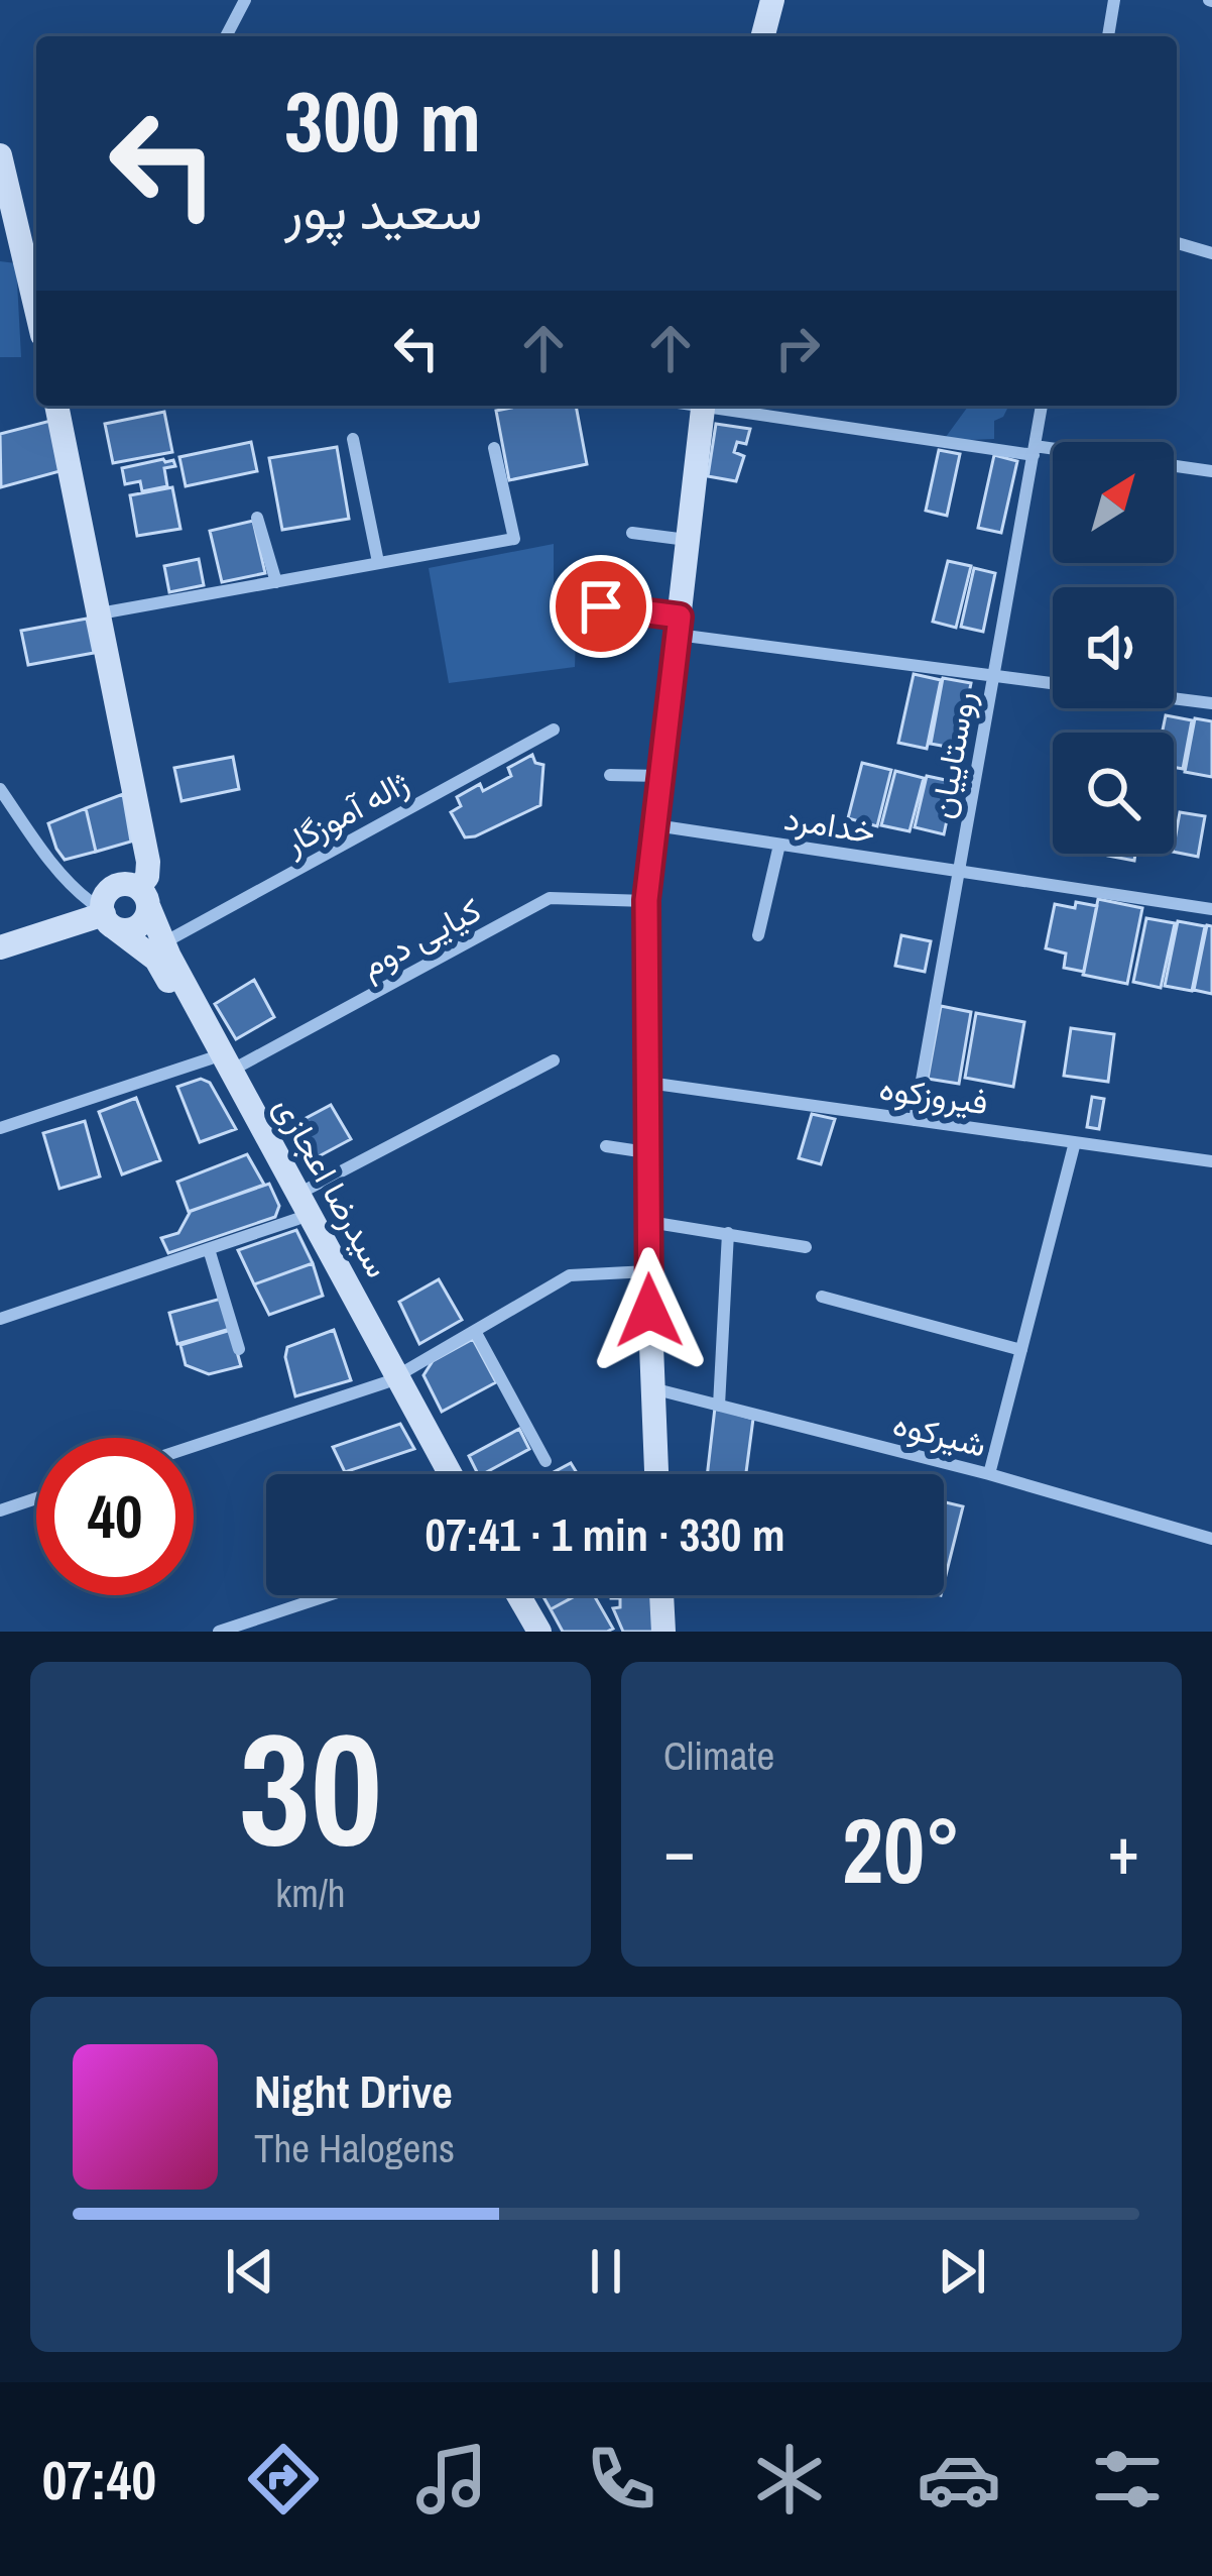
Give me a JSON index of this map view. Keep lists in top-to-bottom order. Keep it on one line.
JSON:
{"streets":{"main road":["سیدرضا اعجازی"],"street":["روستاییان","ژاله آموزگار","خدامرد","کیایی دوم","فیروزکوه","شیرکوه"]},"crossings":[["روستاییان","خدامرد"],["روستاییان","فیروزکوه"],["ژاله آموزگار","سیدرضا اعجازی"],["کیایی دوم","سیدرضا اعجازی"]],"north":"top right","page":{"turn":["300 m","سعید پور"],"limit":"40","trip":"07:41 · 1 min · 330 m","tile":[["30","km/h"],"Climate"],"heat":["−","20°","+"],"song":["Night Drive","The Halogens"],"tabs":"07:40"}}
